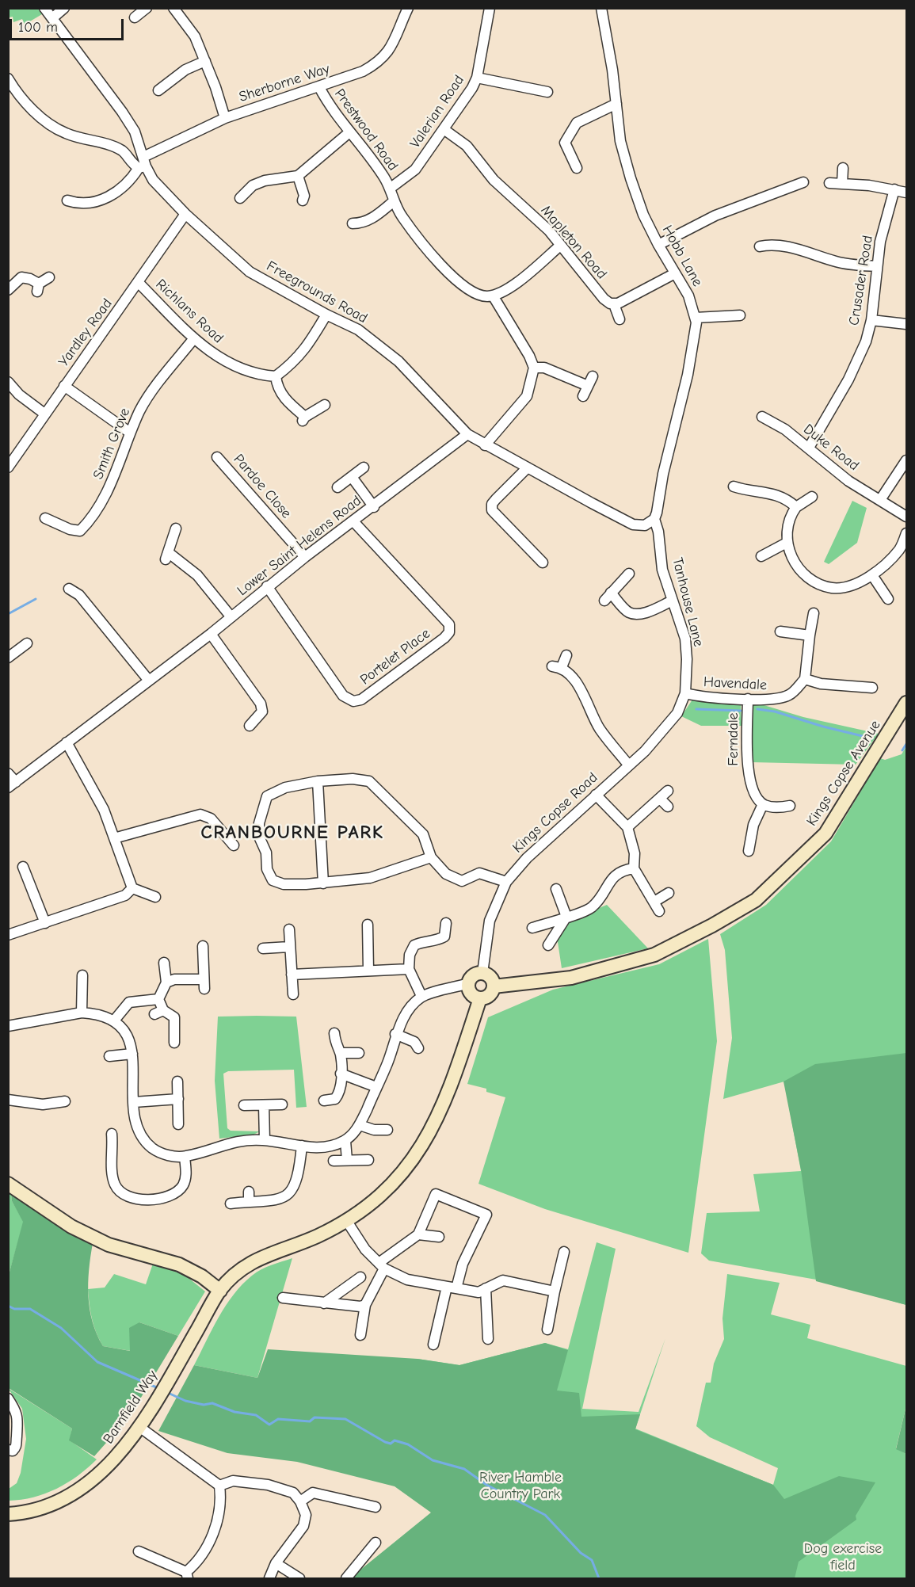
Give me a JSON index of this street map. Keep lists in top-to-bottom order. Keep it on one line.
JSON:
{"streets":{"street":["Sherborne Way","Valerian Road","Prestwood Road","Mapleton Road","Hobb Lane","Crusader Road","Freegrounds Road","Richlans Road","Yardley Road","Smith Grove","Duke Road","Pardoe Close","Lower Saint Helens Road","Tanhouse Lane","Portelet Place","Havendale","Ferndale","Kings Copse Avenue","Kings Copse Road","Barnfield Way"]},"crossings":[["Sherborne Way","Prestwood Road"],["Sherborne Way","Freegrounds Road"],["Valerian Road","Prestwood Road"],["Valerian Road","Mapleton Road"],["Hobb Lane","Freegrounds Road"],["Hobb Lane","Tanhouse Lane"],["Crusader Road","Duke Road"],["Freegrounds Road","Yardley Road"],["Freegrounds Road","Lower Saint Helens Road"],["Freegrounds Road","Tanhouse Lane"],["Richlans Road","Yardley Road"],["Richlans Road","Smith Grove"],["Pardoe Close","Lower Saint Helens Road"],["Lower Saint Helens Road","Portelet Place"],["Tanhouse Lane","Havendale"],["Tanhouse Lane","Kings Copse Road"],["Havendale","Ferndale"],["Havendale","Kings Copse Road"],["Kings Copse Avenue","Kings Copse Road"],["Kings Copse Avenue","Barnfield Way"],["Kings Copse Road","Barnfield Way"]],"districts":["CRANBOURNE PARK"],"parks":["River Hamble Country Park","Dog exercise field"],"scale_bar":"100 m"}
